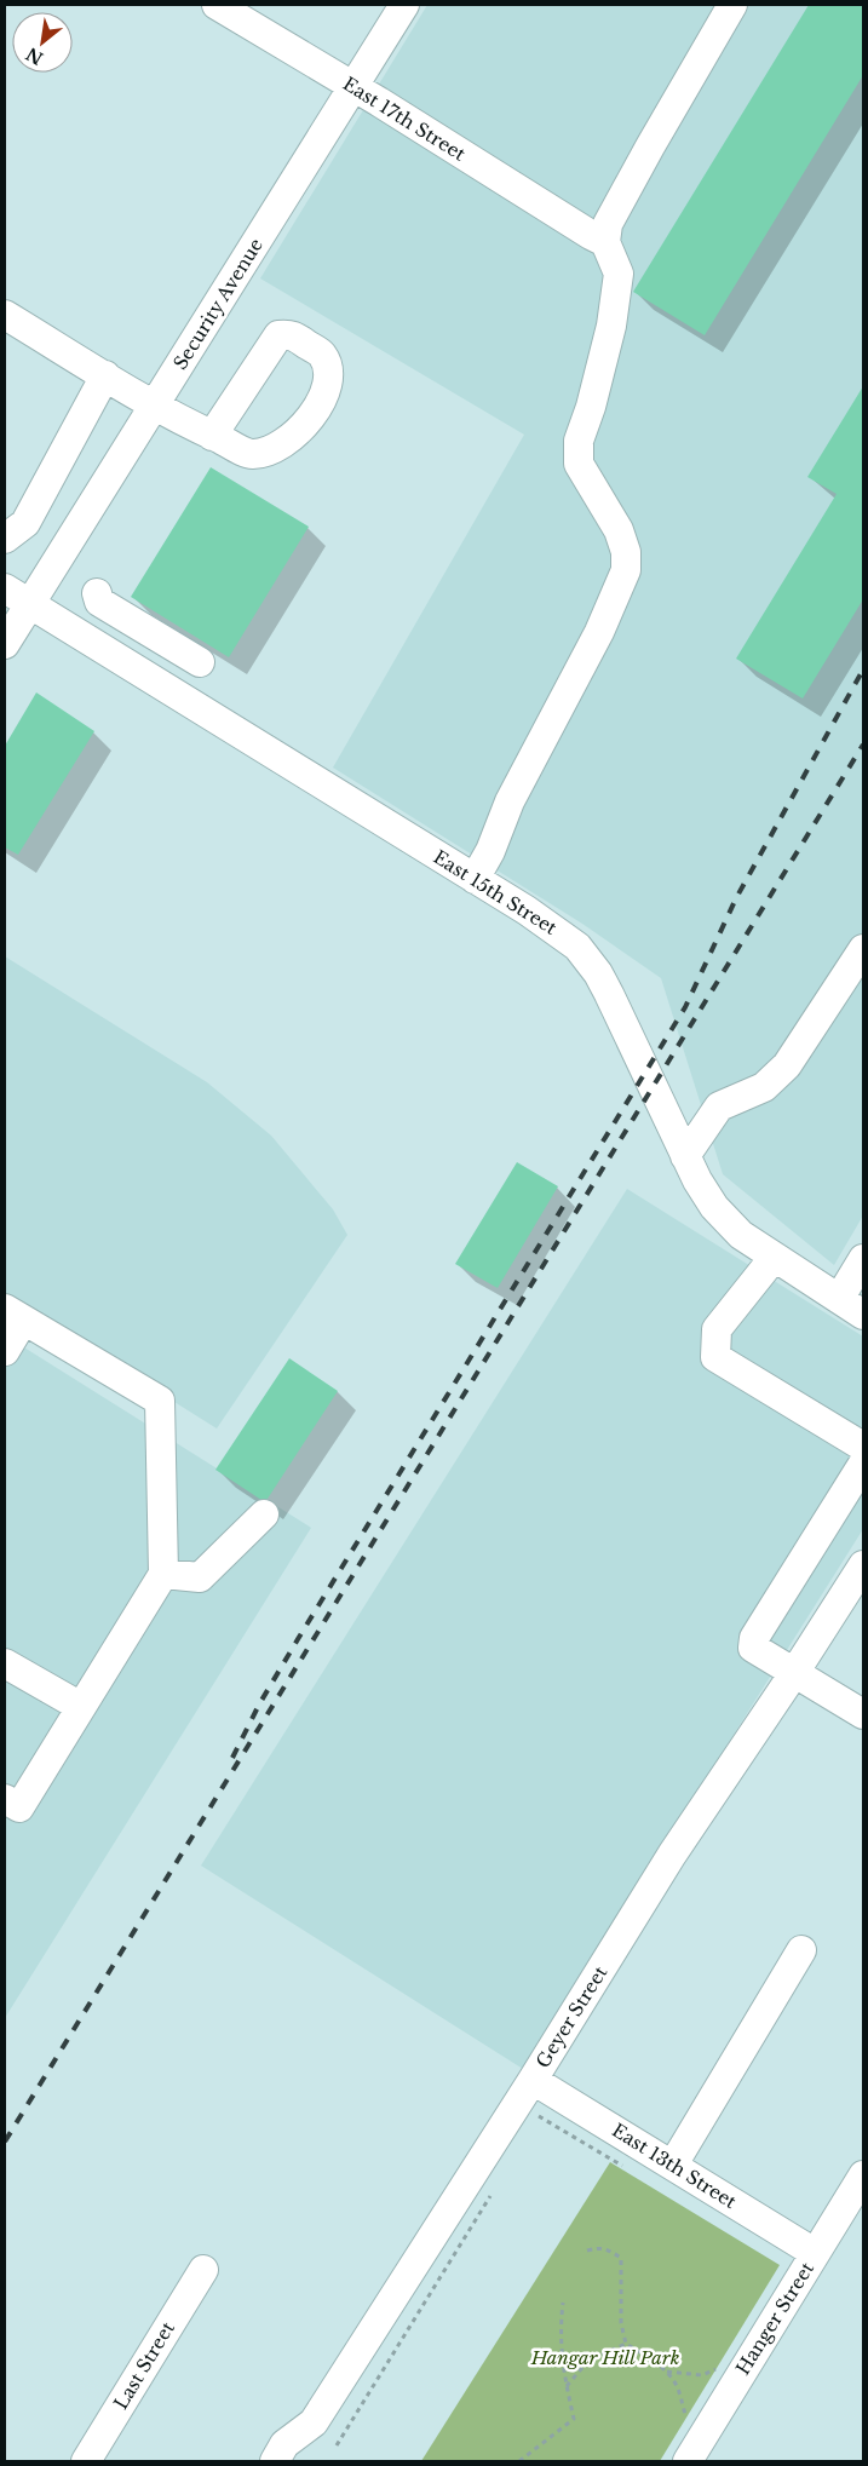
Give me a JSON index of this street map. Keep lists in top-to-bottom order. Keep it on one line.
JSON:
{"streets":{"street":["East 17th Street","Security Avenue","East 15th Street","Geyer Street","East 13th Street","Hanger Street","Last Street"]},"crossings":[["East 17th Street","Security Avenue"],["Security Avenue","East 15th Street"],["Geyer Street","East 13th Street"],["East 13th Street","Hanger Street"]],"parks":["Hangar Hill Park"],"north":"bottom left"}
